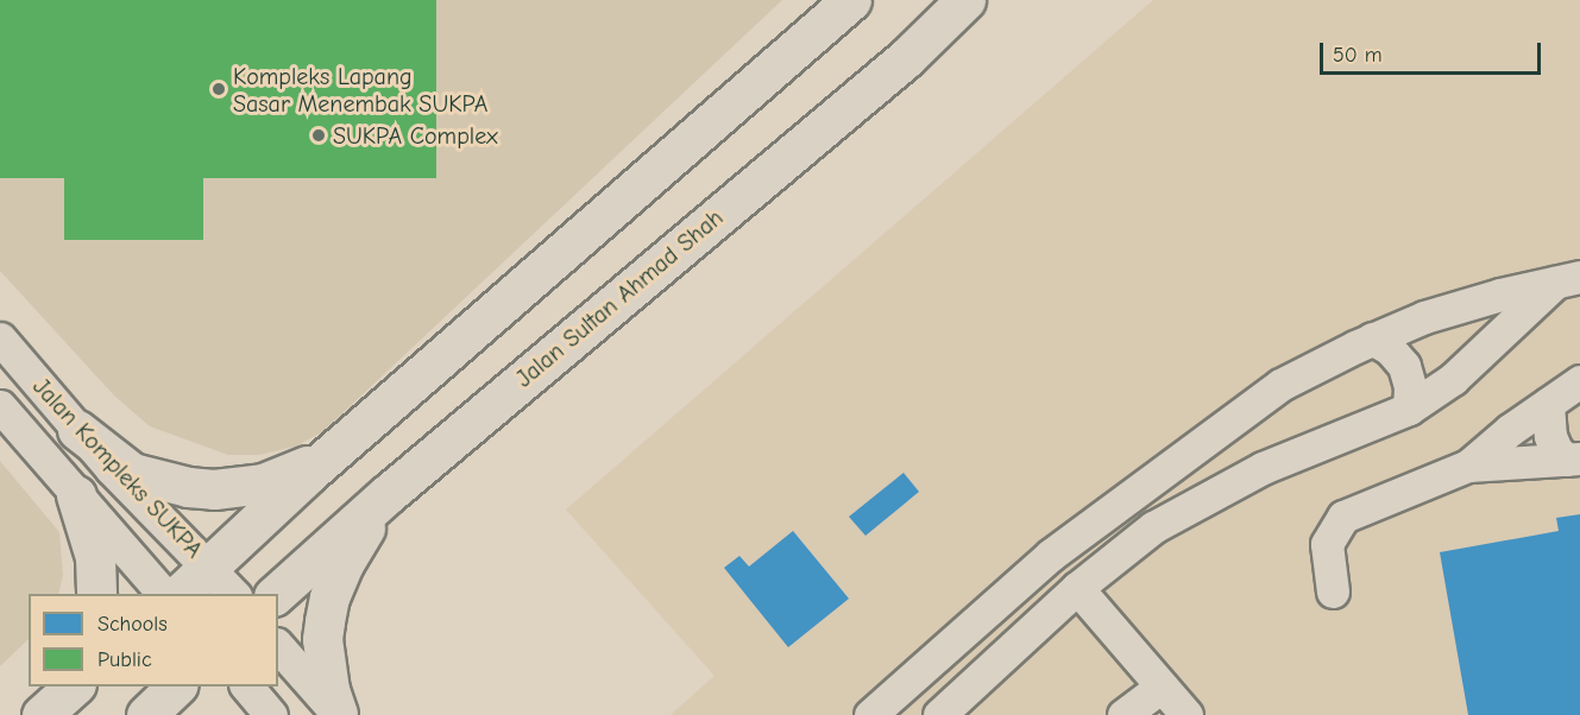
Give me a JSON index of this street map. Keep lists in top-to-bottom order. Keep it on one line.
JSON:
{"streets":{"main road":["Jalan Sultan Ahmad Shah"],"street":["Jalan Kompleks SUKPA"]},"places":["Kompleks Lapang Sasar Menembak SUKPA","SUKPA Complex"],"legend":["Schools","Public"],"scale_bar":"50 m"}
